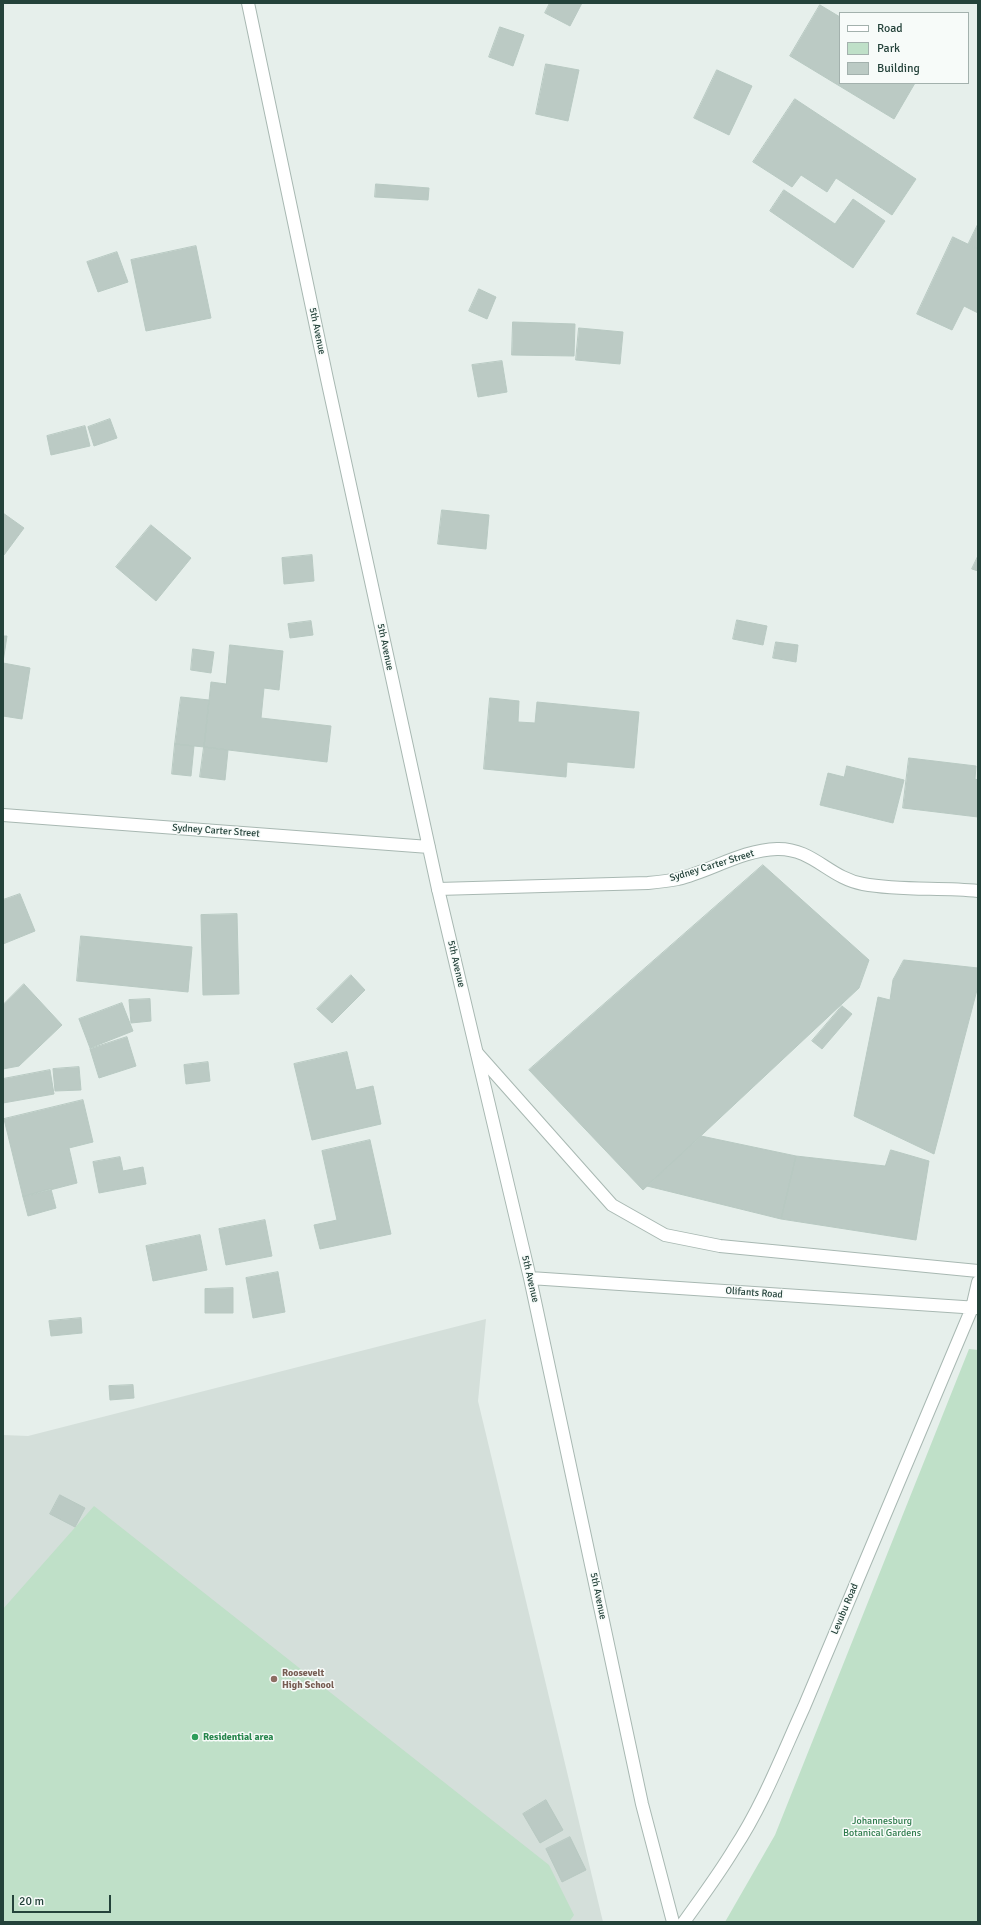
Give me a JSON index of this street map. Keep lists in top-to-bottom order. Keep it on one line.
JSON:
{"streets":{"street":["5th Avenue","Sydney Carter Street","Olifants Road","Levubu Road"]},"crossings":[["5th Avenue","Sydney Carter Street"],["5th Avenue","Olifants Road"],["Olifants Road","Levubu Road"]],"parks":["Johannesburg Botanical Gardens"],"places":["Roosevelt High School","Residential area"],"legend":["Road","Park","Building"],"scale_bar":"20 m"}
